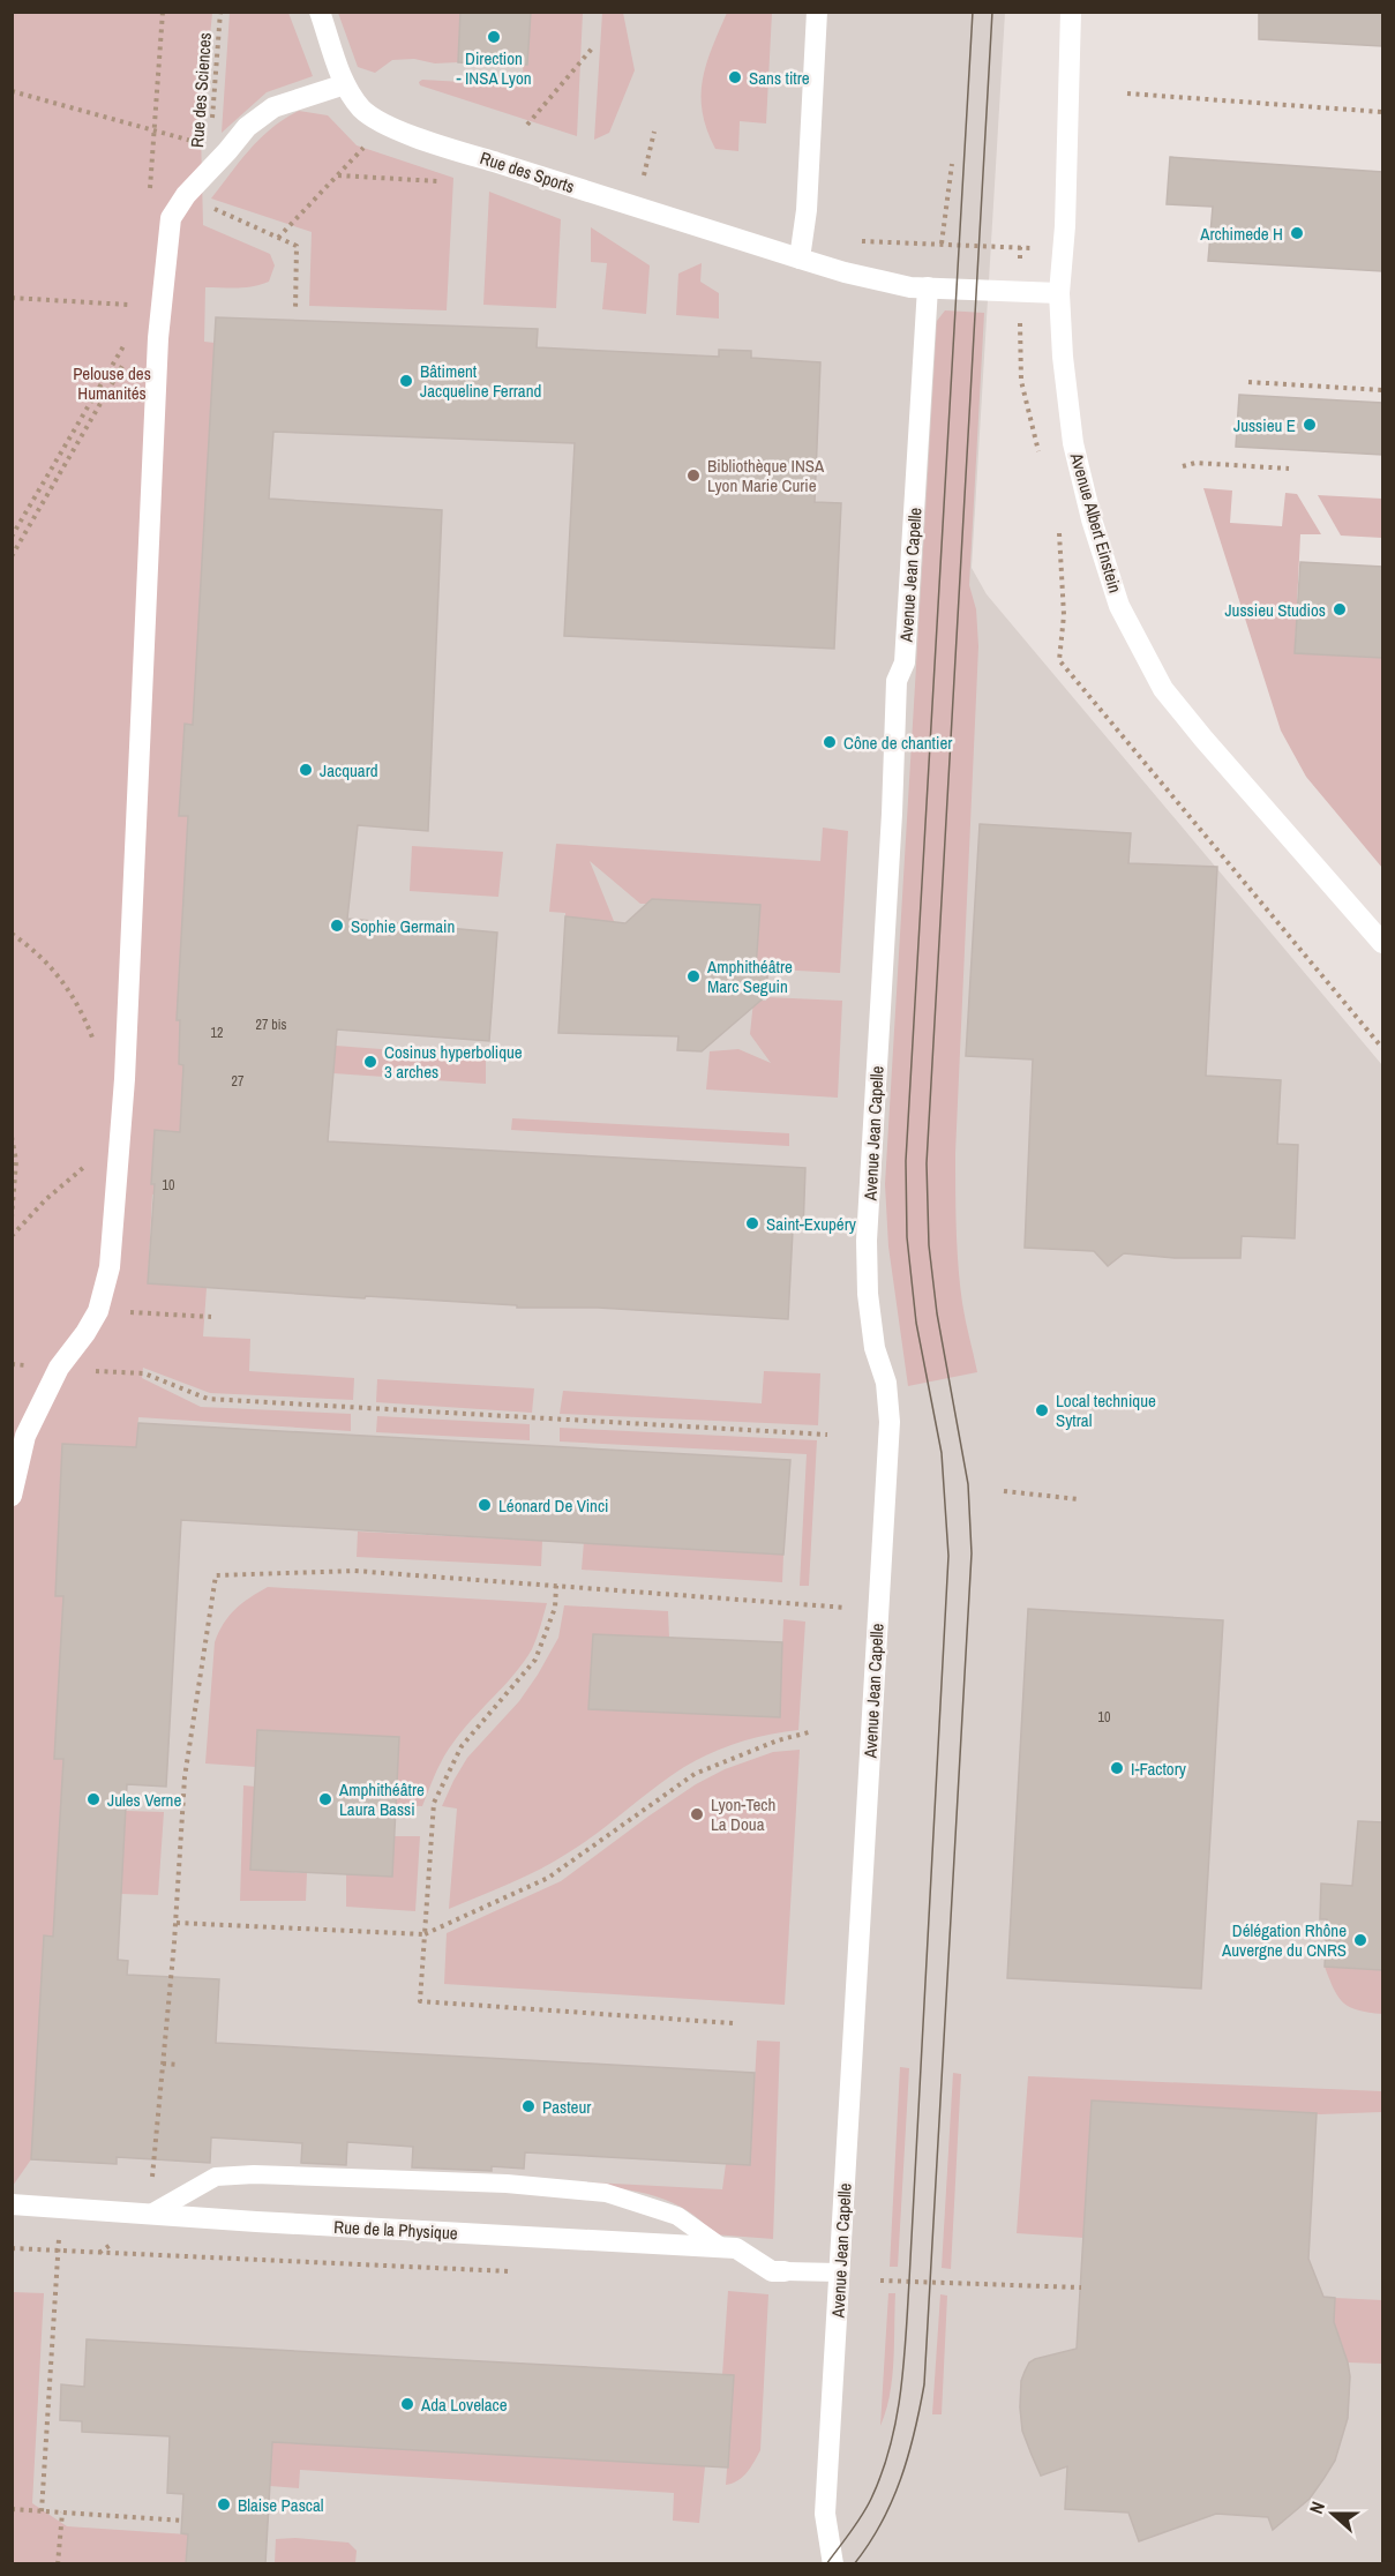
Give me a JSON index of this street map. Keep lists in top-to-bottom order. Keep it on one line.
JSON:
{"streets":{"street":["Rue des Sports","Avenue Albert Einstein","Avenue Jean Capelle","Rue de la Physique"],"path":["Rue des Sciences"]},"crossings":[["Avenue Jean Capelle","Rue de la Physique"]],"parks":["Pelouse des Humanités"],"places":["Direction - INSA Lyon","Sans titre","Archimede H","Bâtiment Jacqueline Ferrand","Jussieu E","Bibliothèque INSA Lyon Marie Curie","Jussieu Studios","Cône de chantier","Jacquard","Sophie Germain","Amphithéâtre Marc Seguin","Cosinus hyperbolique 3 arches","Saint-Exupéry","Local technique Sytral","Léonard De Vinci","I-Factory","Jules Verne","Amphithéâtre Laura Bassi","Lyon-Tech La Doua","Délégation Rhône Auvergne du CNRS","Pasteur","Ada Lovelace","Blaise Pascal"],"house_numbers":["27 bis","12","27","10","10"],"north":"left"}
